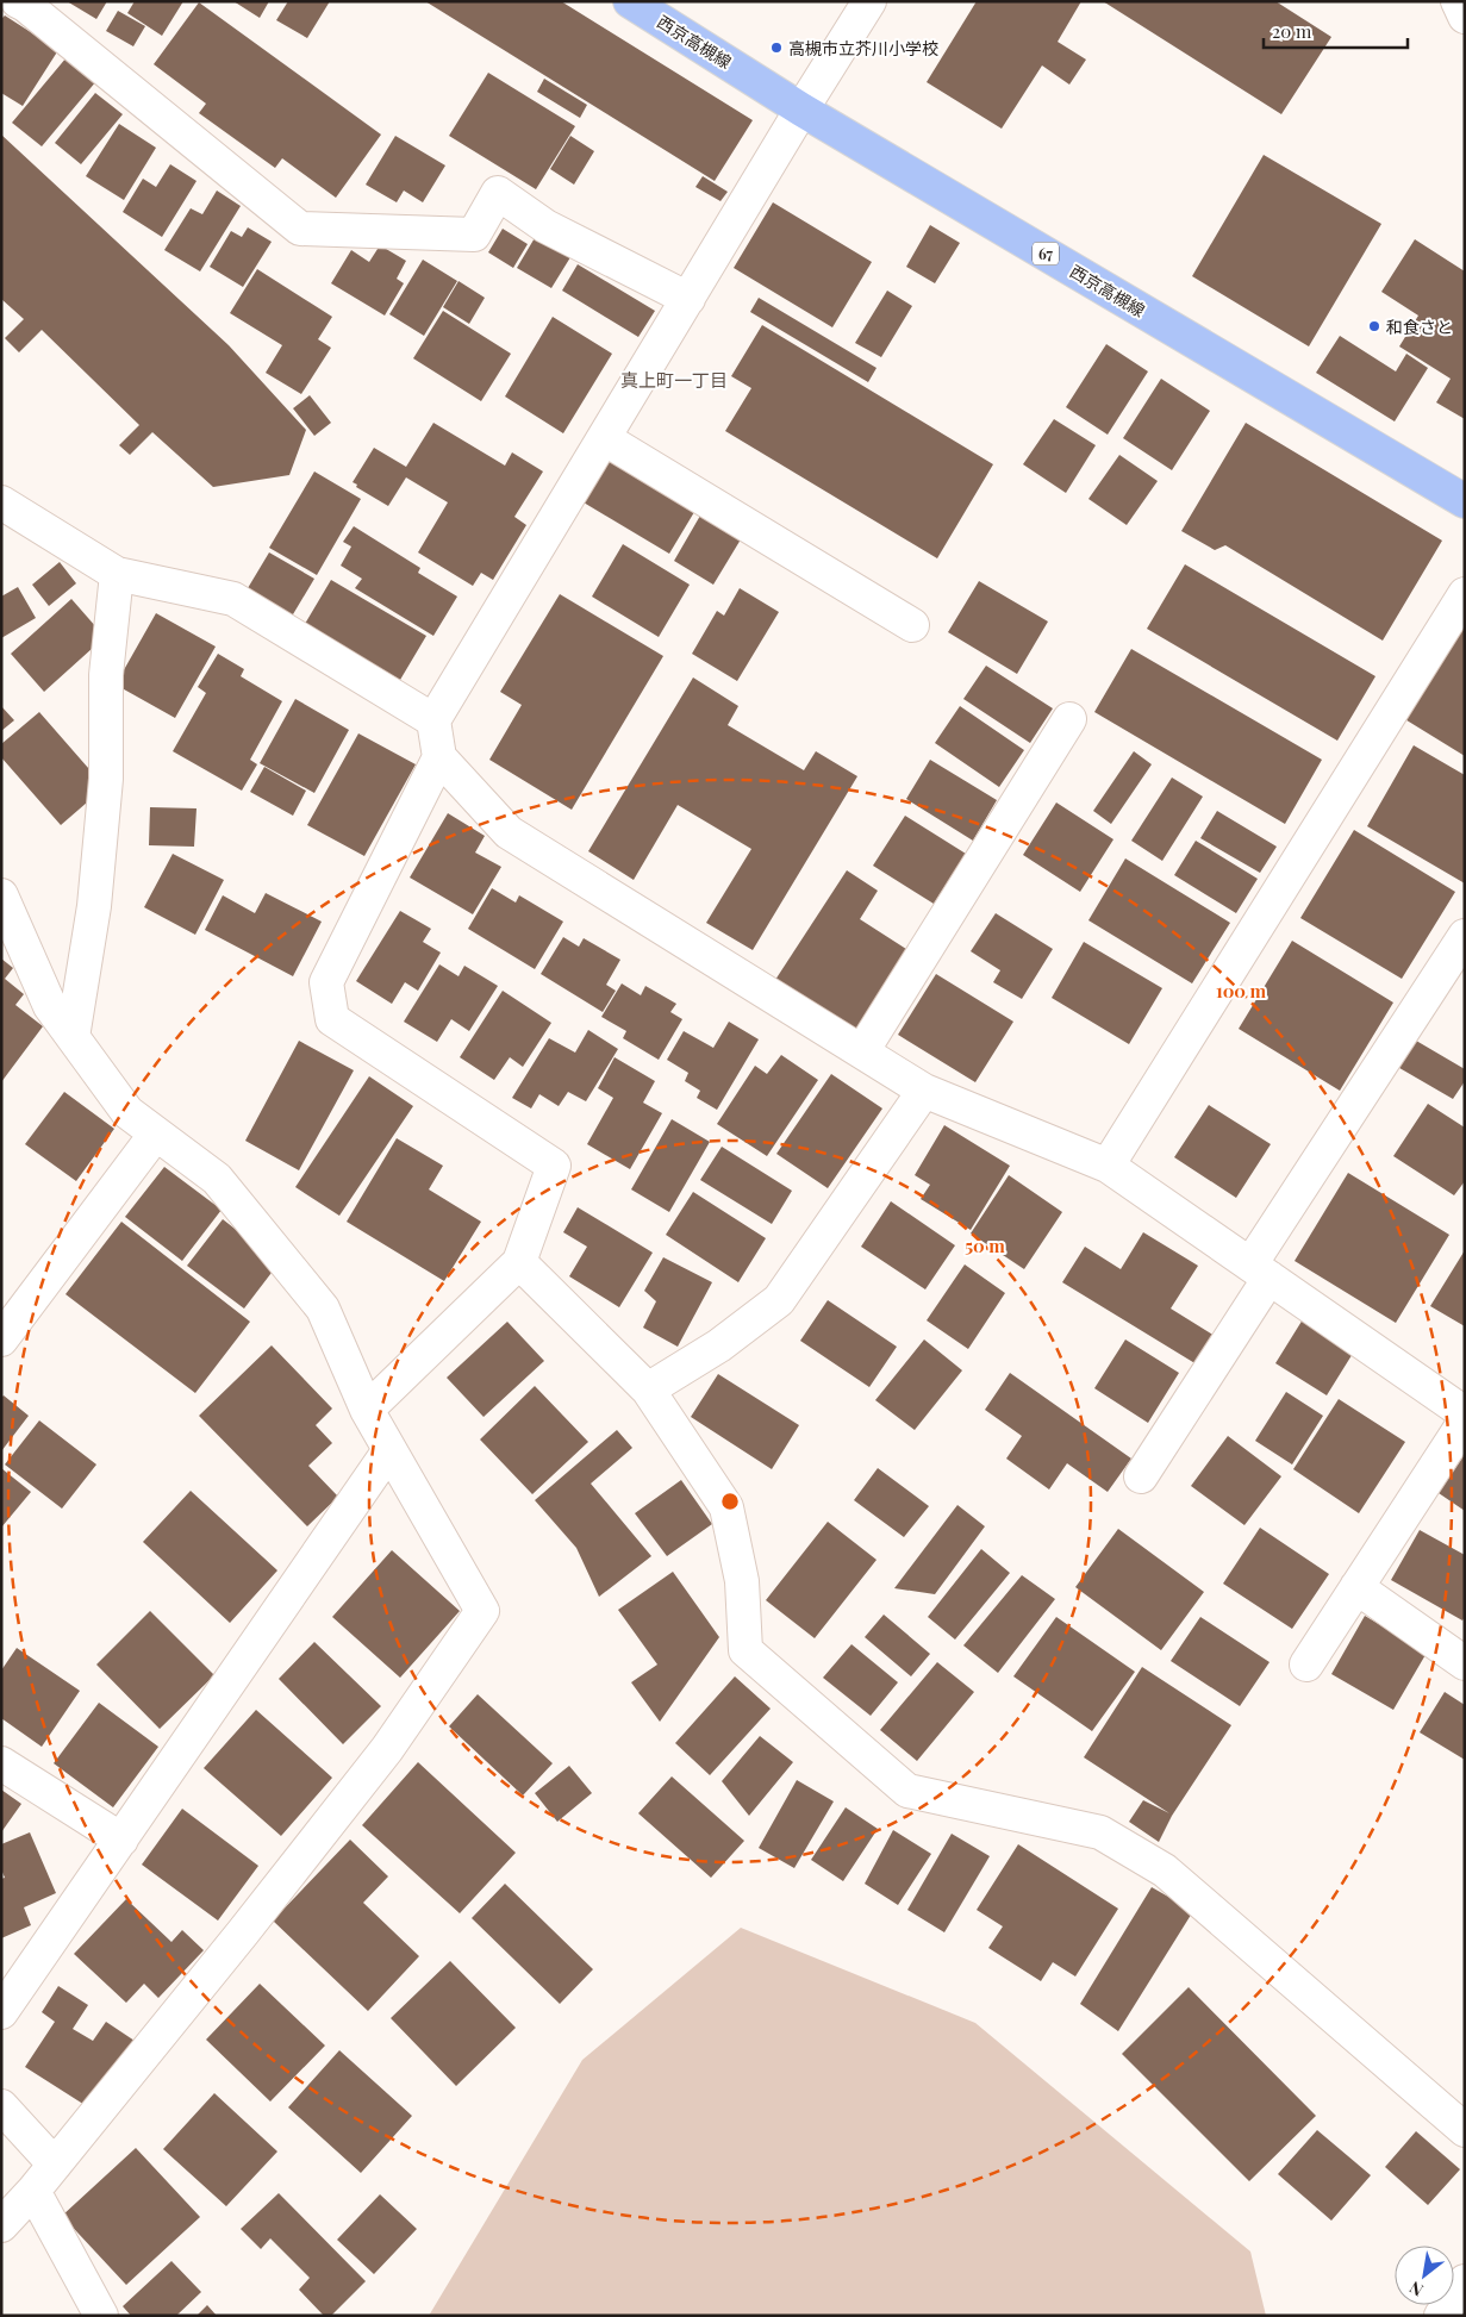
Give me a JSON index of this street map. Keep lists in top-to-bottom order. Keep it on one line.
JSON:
{"streets":{"main road":["西京高槻線","67"]},"districts":["真上町一丁目"],"places":["高槻市立芥川小学校","和食さと"],"scale_bar":"20 m","north":"bottom left","rings":["100 m","50 m"]}
